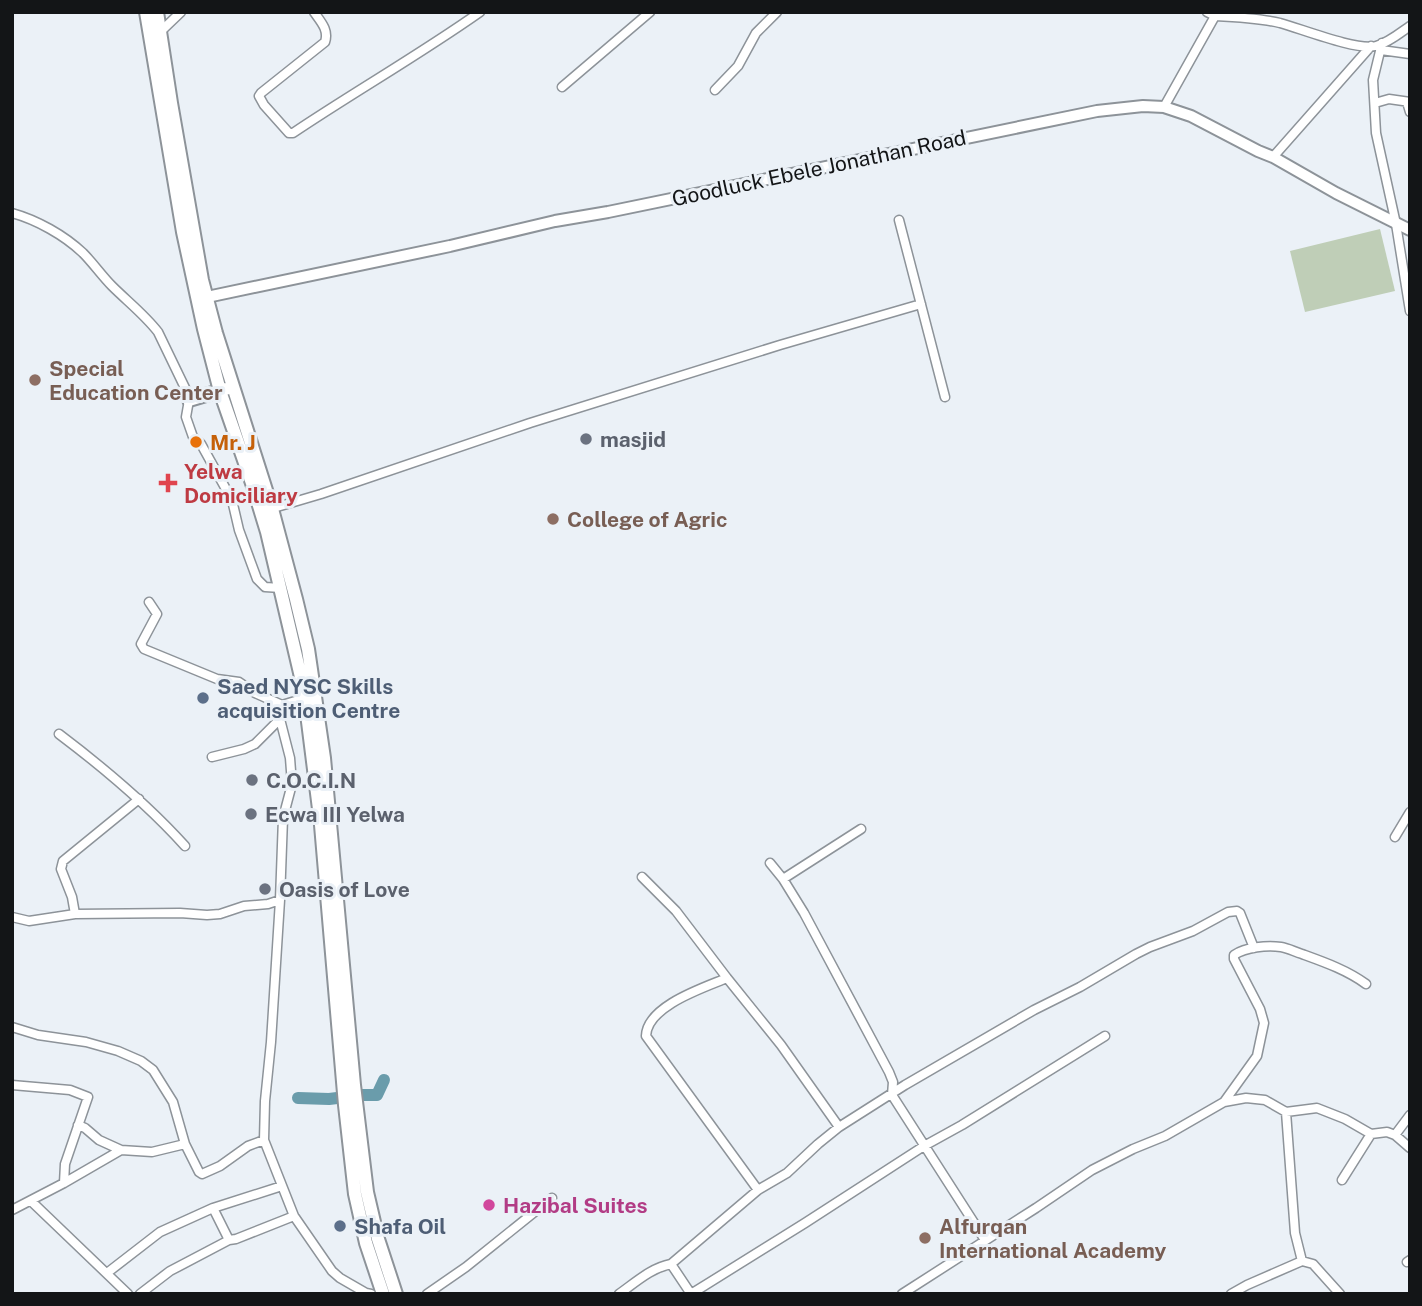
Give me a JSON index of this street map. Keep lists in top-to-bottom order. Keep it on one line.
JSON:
{"streets":{"main road":["Goodluck Ebele Jonathan Road"]},"places":{"other":["Special Education Center","masjid","Mr. J","College of Agric","Saed NYSC Skills acquisition Centre","C.O.C.I.N","Ecwa III Yelwa","Oasis of Love","Hazibal Suites","Shafa Oil","Alfurqan International Academy"],"health":["Yelwa Domiciliary"]}}
